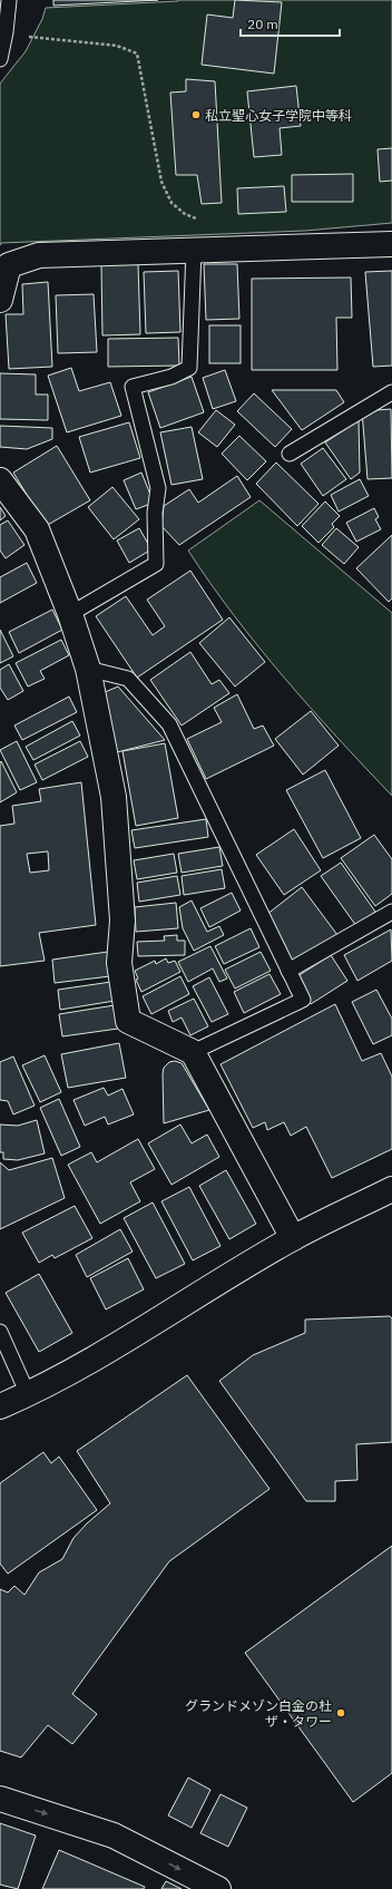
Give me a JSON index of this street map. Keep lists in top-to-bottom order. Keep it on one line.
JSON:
{"places":["私立聖心女子学院中等科","グランドメゾン白金の杜 ザ・タワー"],"scale_bar":"20 m"}
